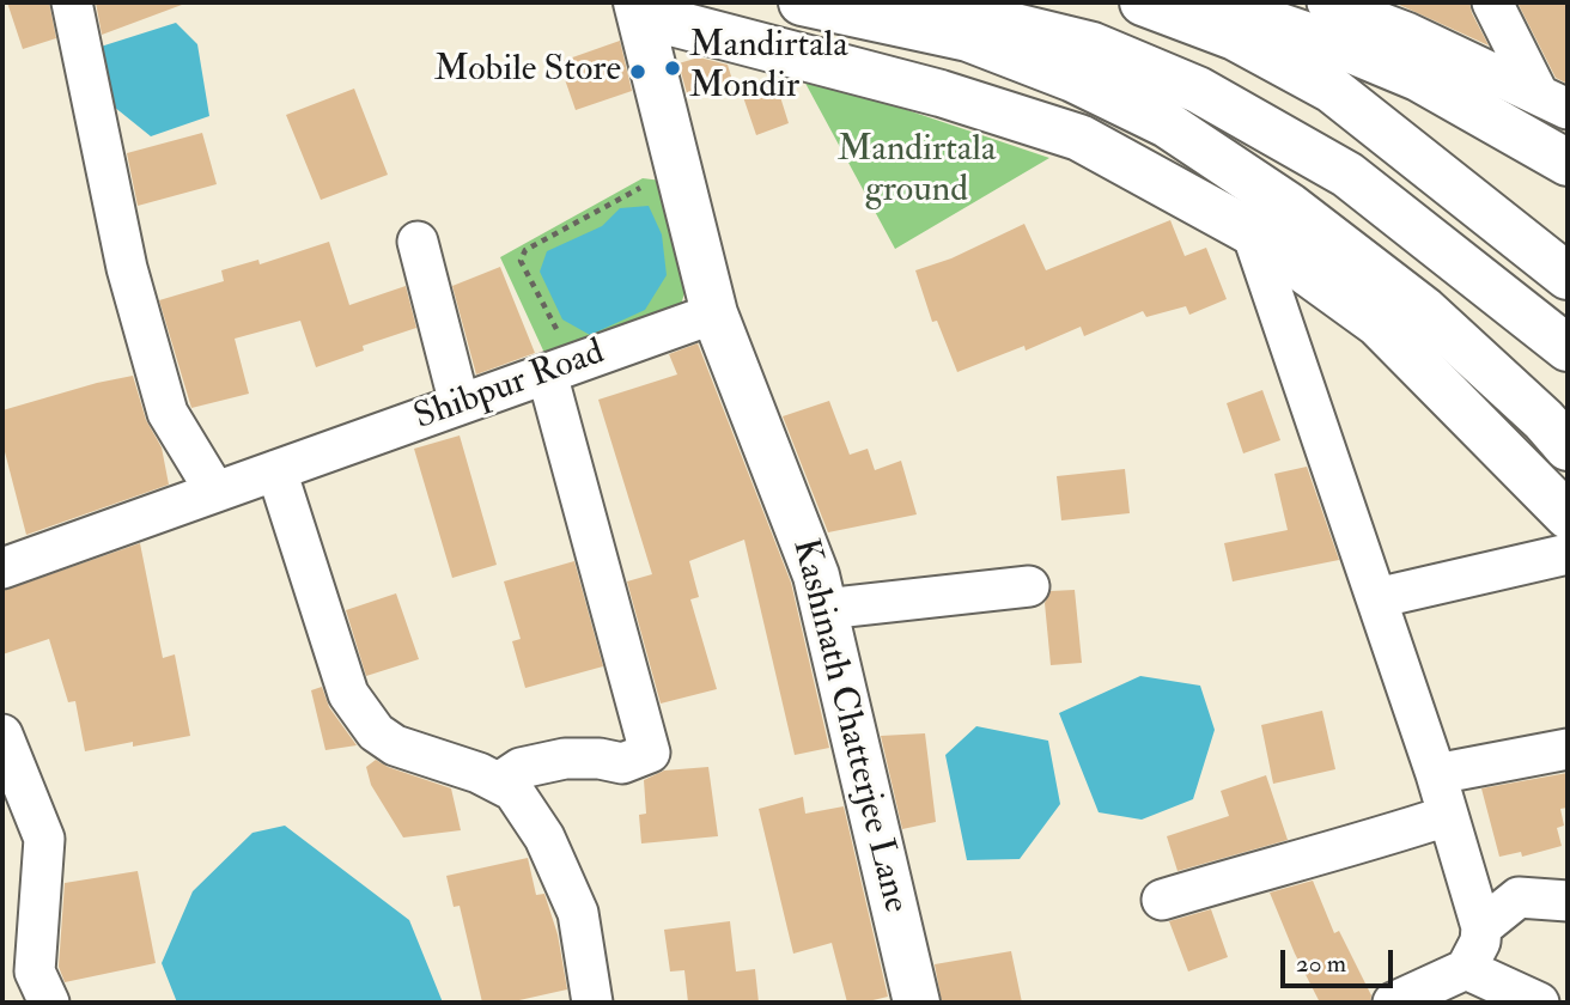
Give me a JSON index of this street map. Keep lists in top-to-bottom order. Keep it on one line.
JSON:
{"streets":{"main road":["Kashinath Chatterjee Lane"],"street":["Shibpur Road"]},"crossings":[["Shibpur Road","Kashinath Chatterjee Lane"]],"parks":["Mandirtala ground"],"places":["Mandirtala Mondir","Mobile Store"],"scale_bar":"20 m"}
